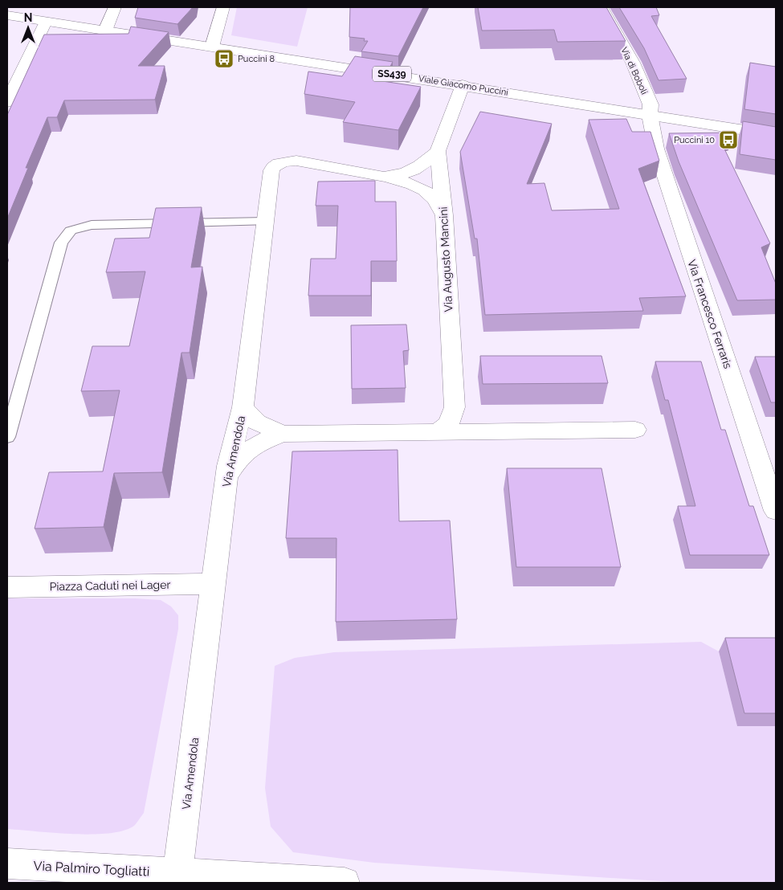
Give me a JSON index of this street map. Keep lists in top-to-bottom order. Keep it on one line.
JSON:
{"streets":{"street":["Via di Boboli","SS439","Viale Giacomo Puccini","Via Augusto Mancini","Via Francesco Ferraris","Via Amendola","Piazza Caduti nei Lager","Via Palmiro Togliatti"]},"crossings":[["Via di Boboli","Viale Giacomo Puccini"],["Via di Boboli","Via Francesco Ferraris"],["Viale Giacomo Puccini","Via Augusto Mancini"],["Viale Giacomo Puccini","Via Francesco Ferraris"],["Via Augusto Mancini","Via Amendola"],["Via Amendola","Piazza Caduti nei Lager"],["Via Amendola","Via Palmiro Togliatti"]],"places":{"bus stop":["Puccini 8","Puccini 10"]},"north":"top"}
